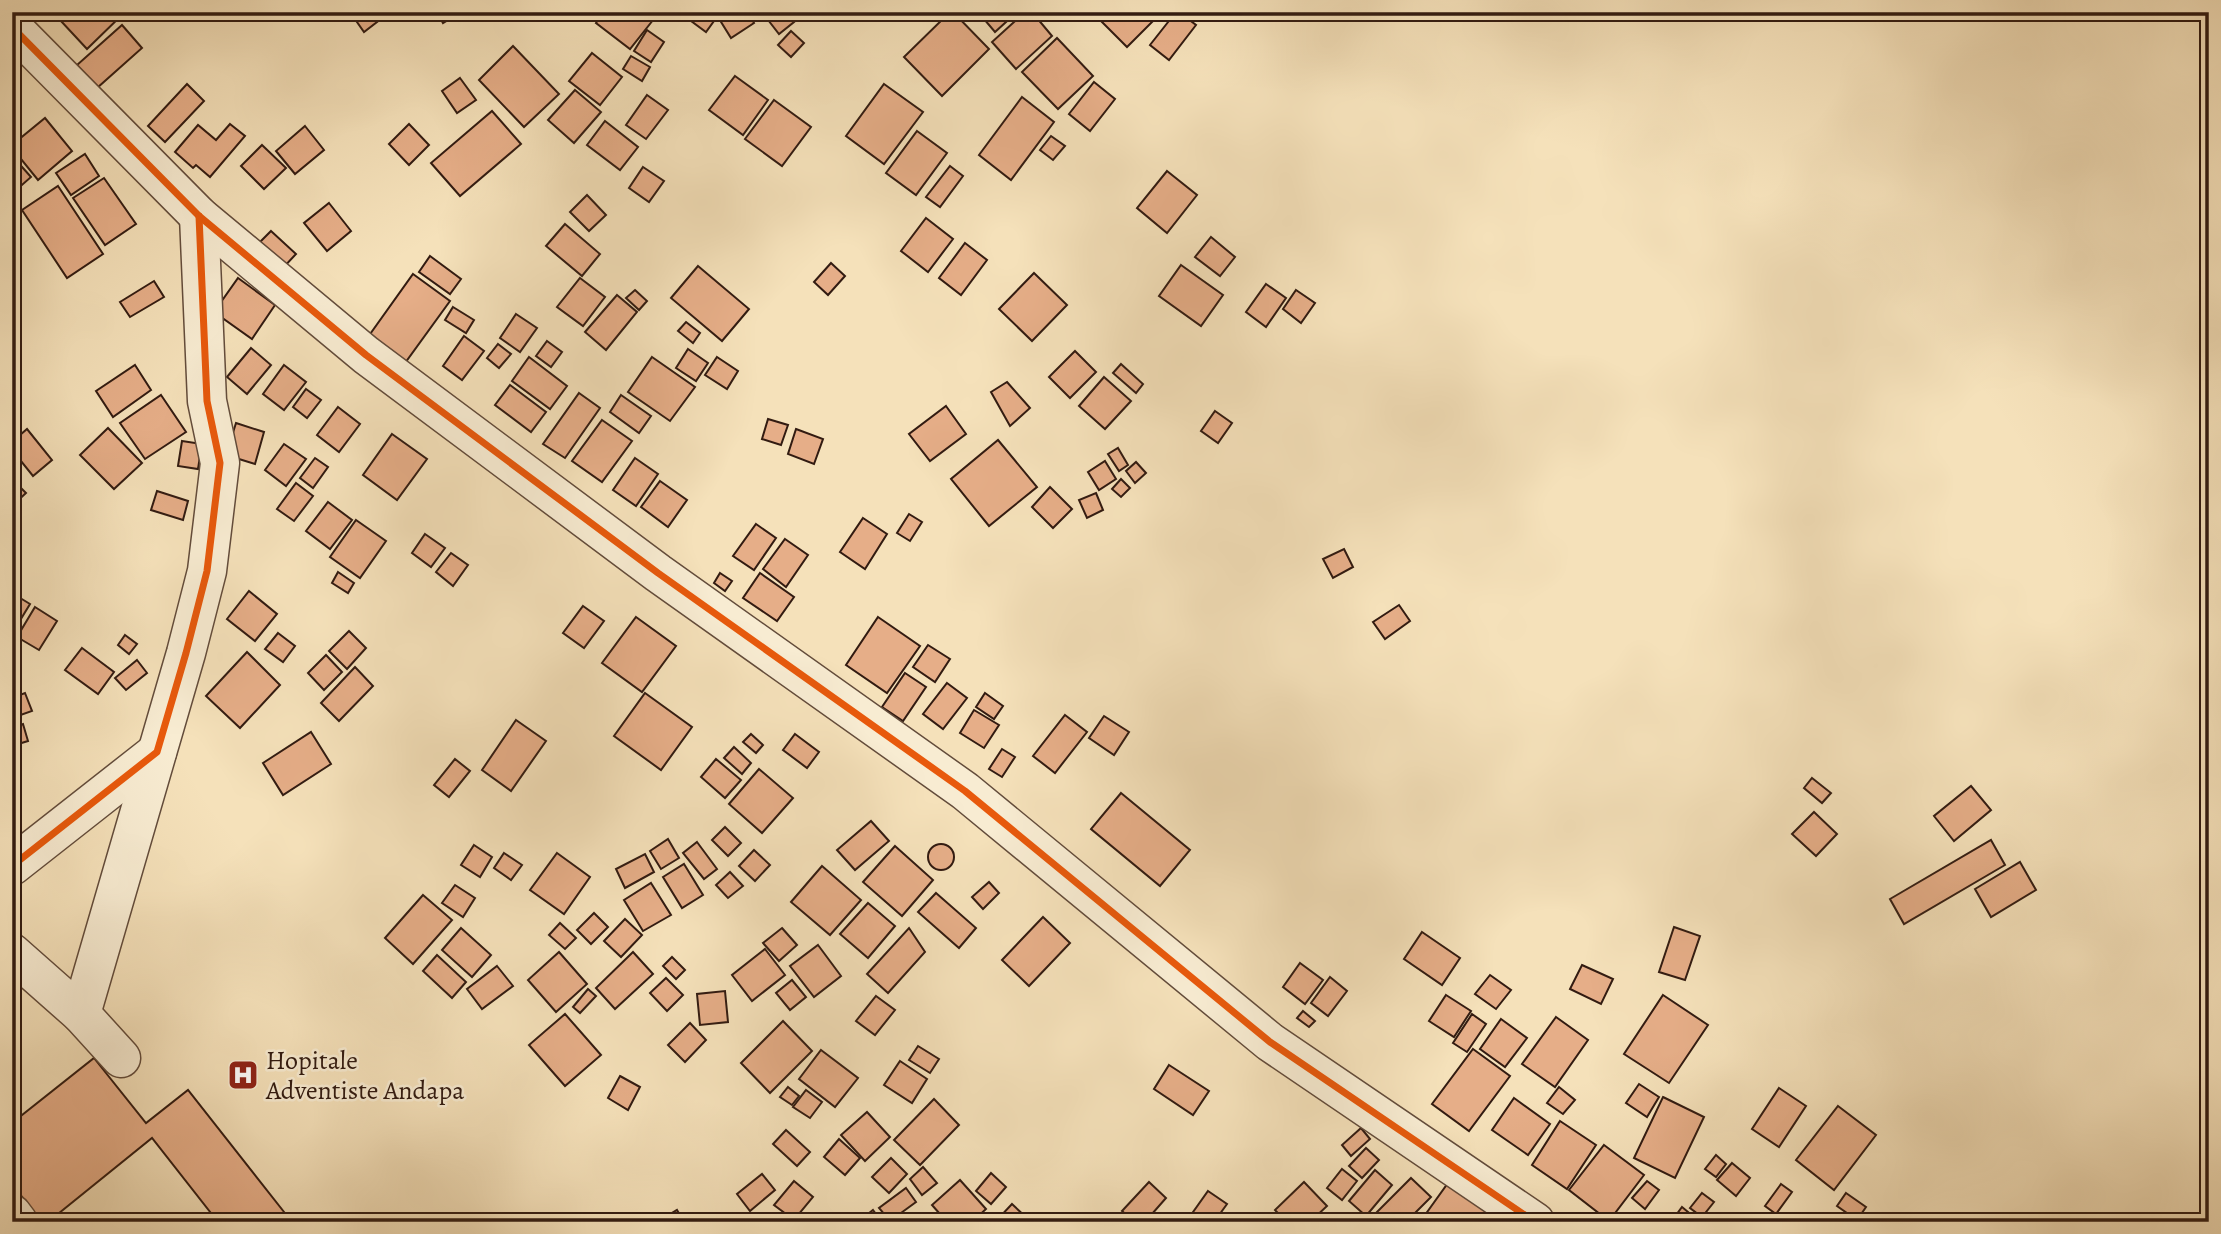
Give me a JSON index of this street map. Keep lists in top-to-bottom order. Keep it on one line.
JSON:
{"places":{"hospital":["Hopitale Adventiste Andapa"]}}
